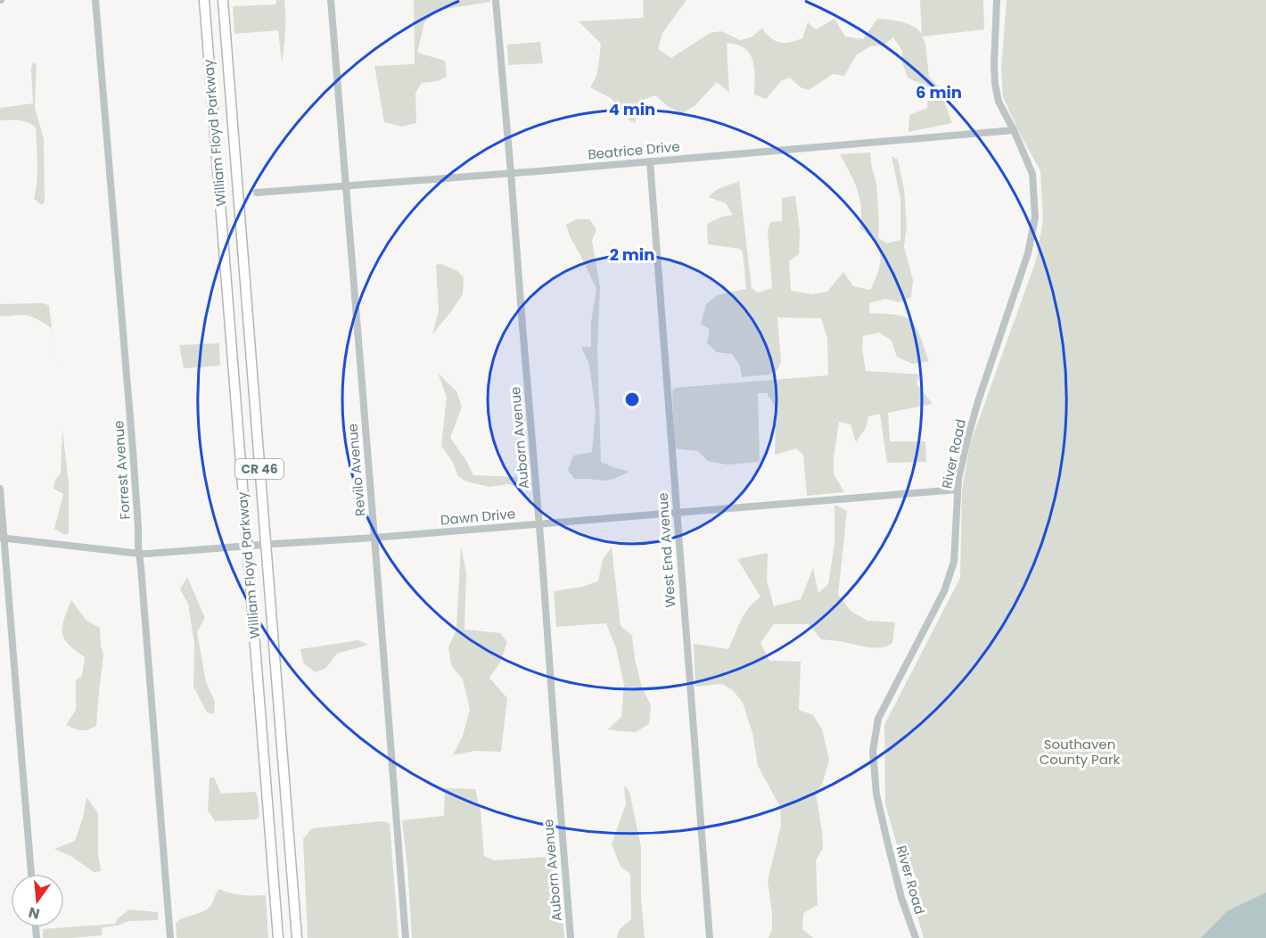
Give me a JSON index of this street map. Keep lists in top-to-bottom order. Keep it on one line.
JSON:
{"streets":{"highway":["William Floyd Parkway","CR 46"],"street":["Beatrice Drive","Auborn Avenue","River Road","Forrest Avenue","Revilo Avenue","Dawn Drive","West End Avenue"]},"crossings":[["William Floyd Parkway","Dawn Drive"],["Beatrice Drive","Auborn Avenue"],["Beatrice Drive","River Road"],["Beatrice Drive","Revilo Avenue"],["Beatrice Drive","West End Avenue"],["Auborn Avenue","Dawn Drive"],["River Road","Dawn Drive"],["Forrest Avenue","Dawn Drive"],["Revilo Avenue","Dawn Drive"],["Dawn Drive","West End Avenue"]],"parks":["Southaven County Park"],"north":"bottom","rings":["6 min","4 min","2 min"]}
